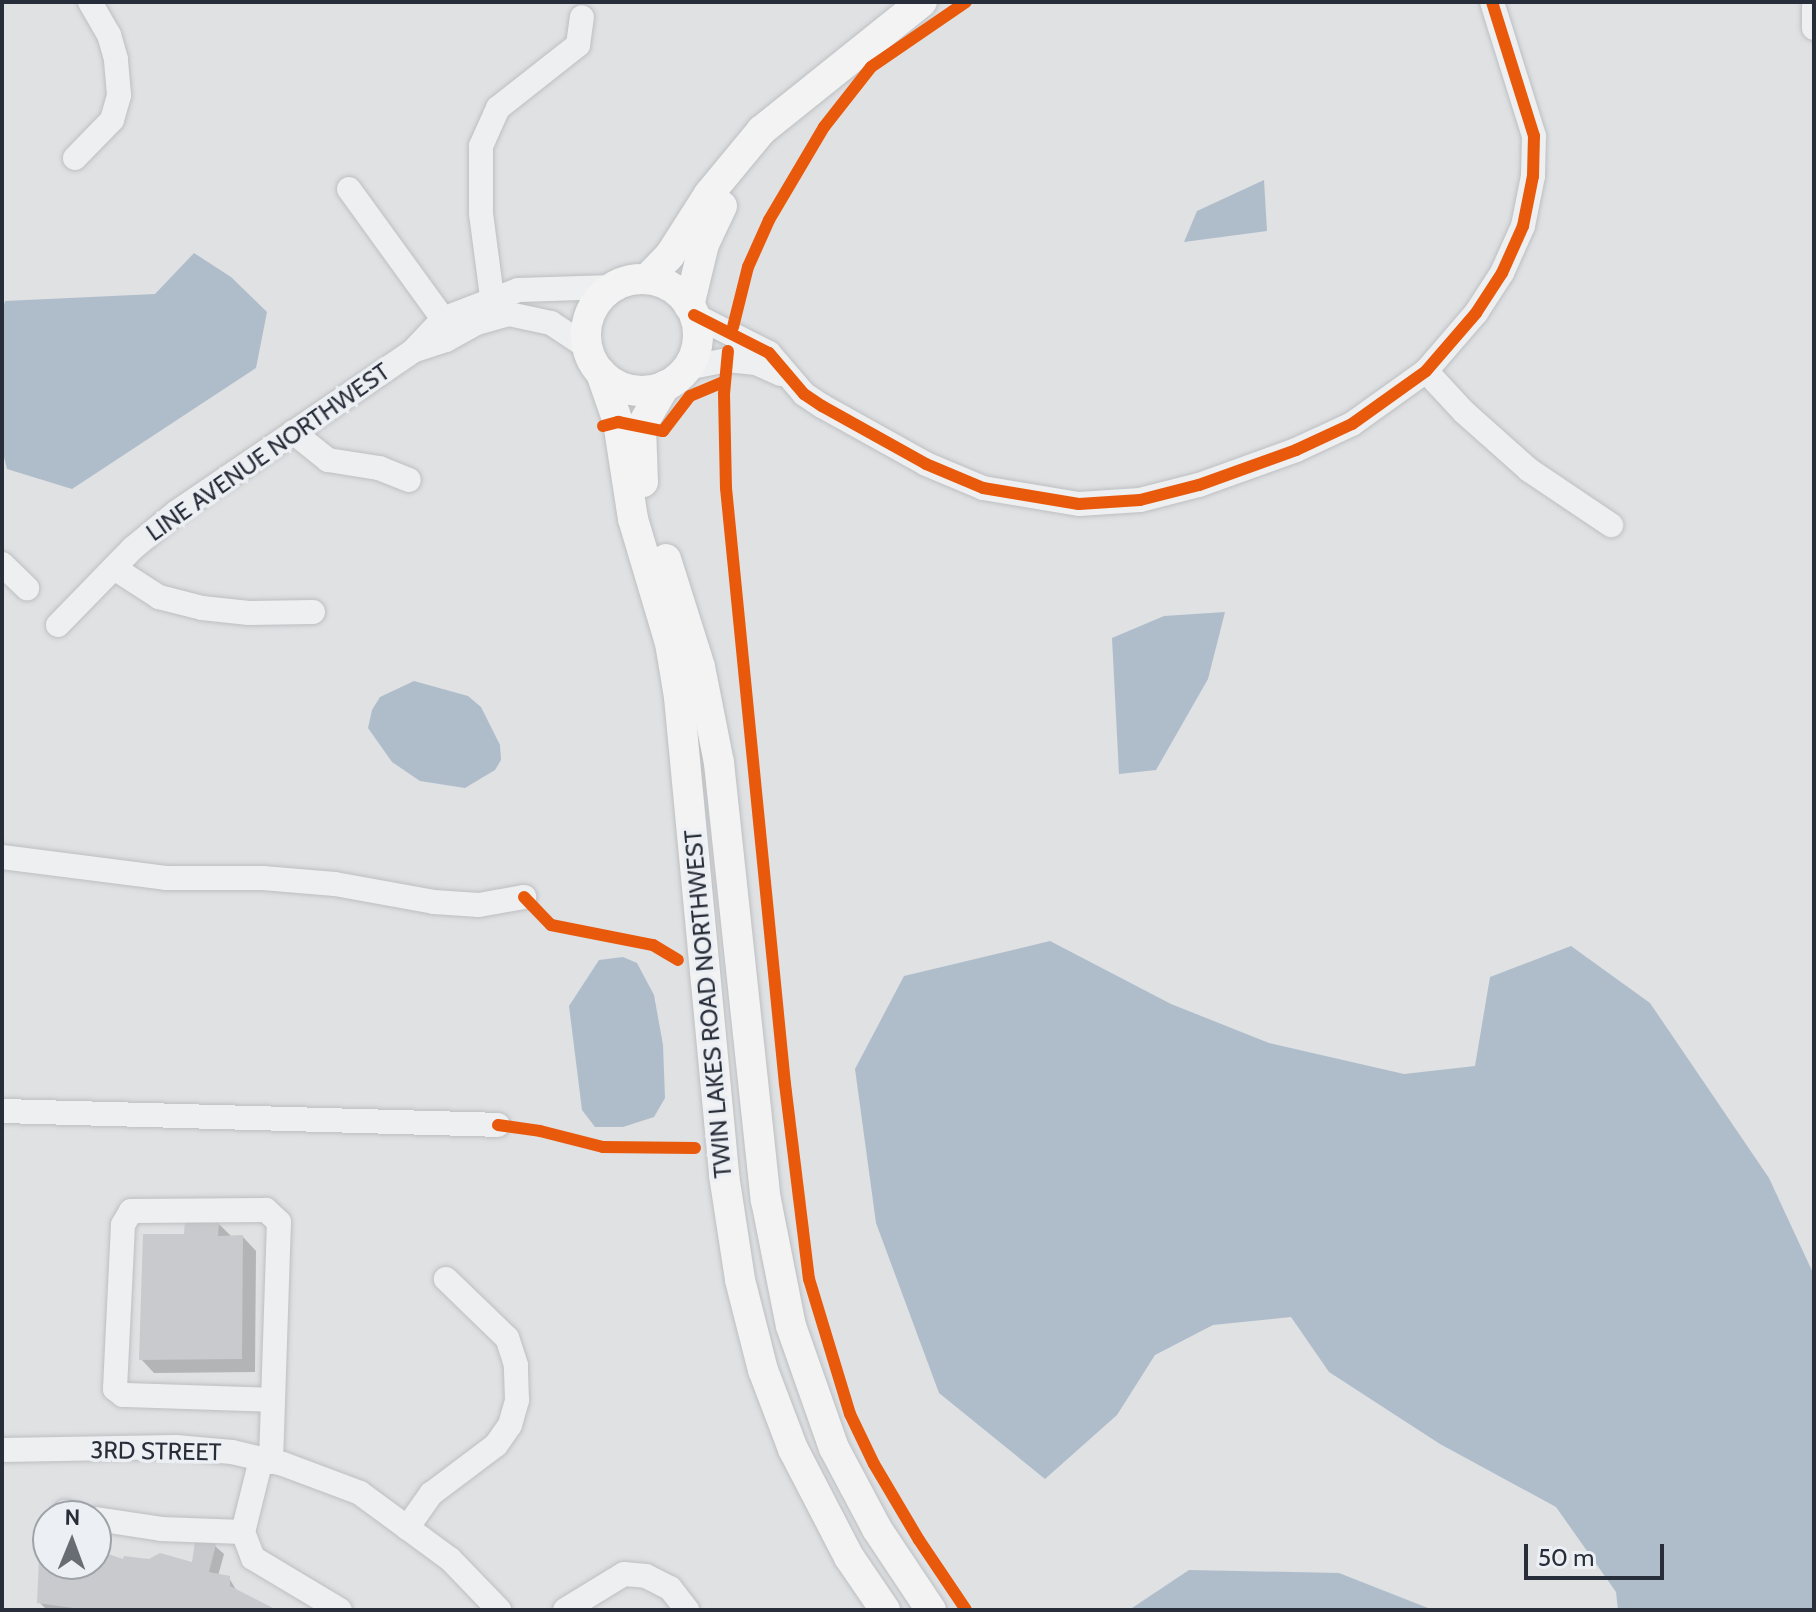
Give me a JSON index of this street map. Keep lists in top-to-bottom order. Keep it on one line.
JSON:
{"streets":{"main road":["TWIN LAKES ROAD NORTHWEST"],"street":["LINE AVENUE NORTHWEST","3RD STREET"]},"crossings":[["LINE AVENUE NORTHWEST","TWIN LAKES ROAD NORTHWEST"]],"scale_bar":"50 m","north":"top"}
